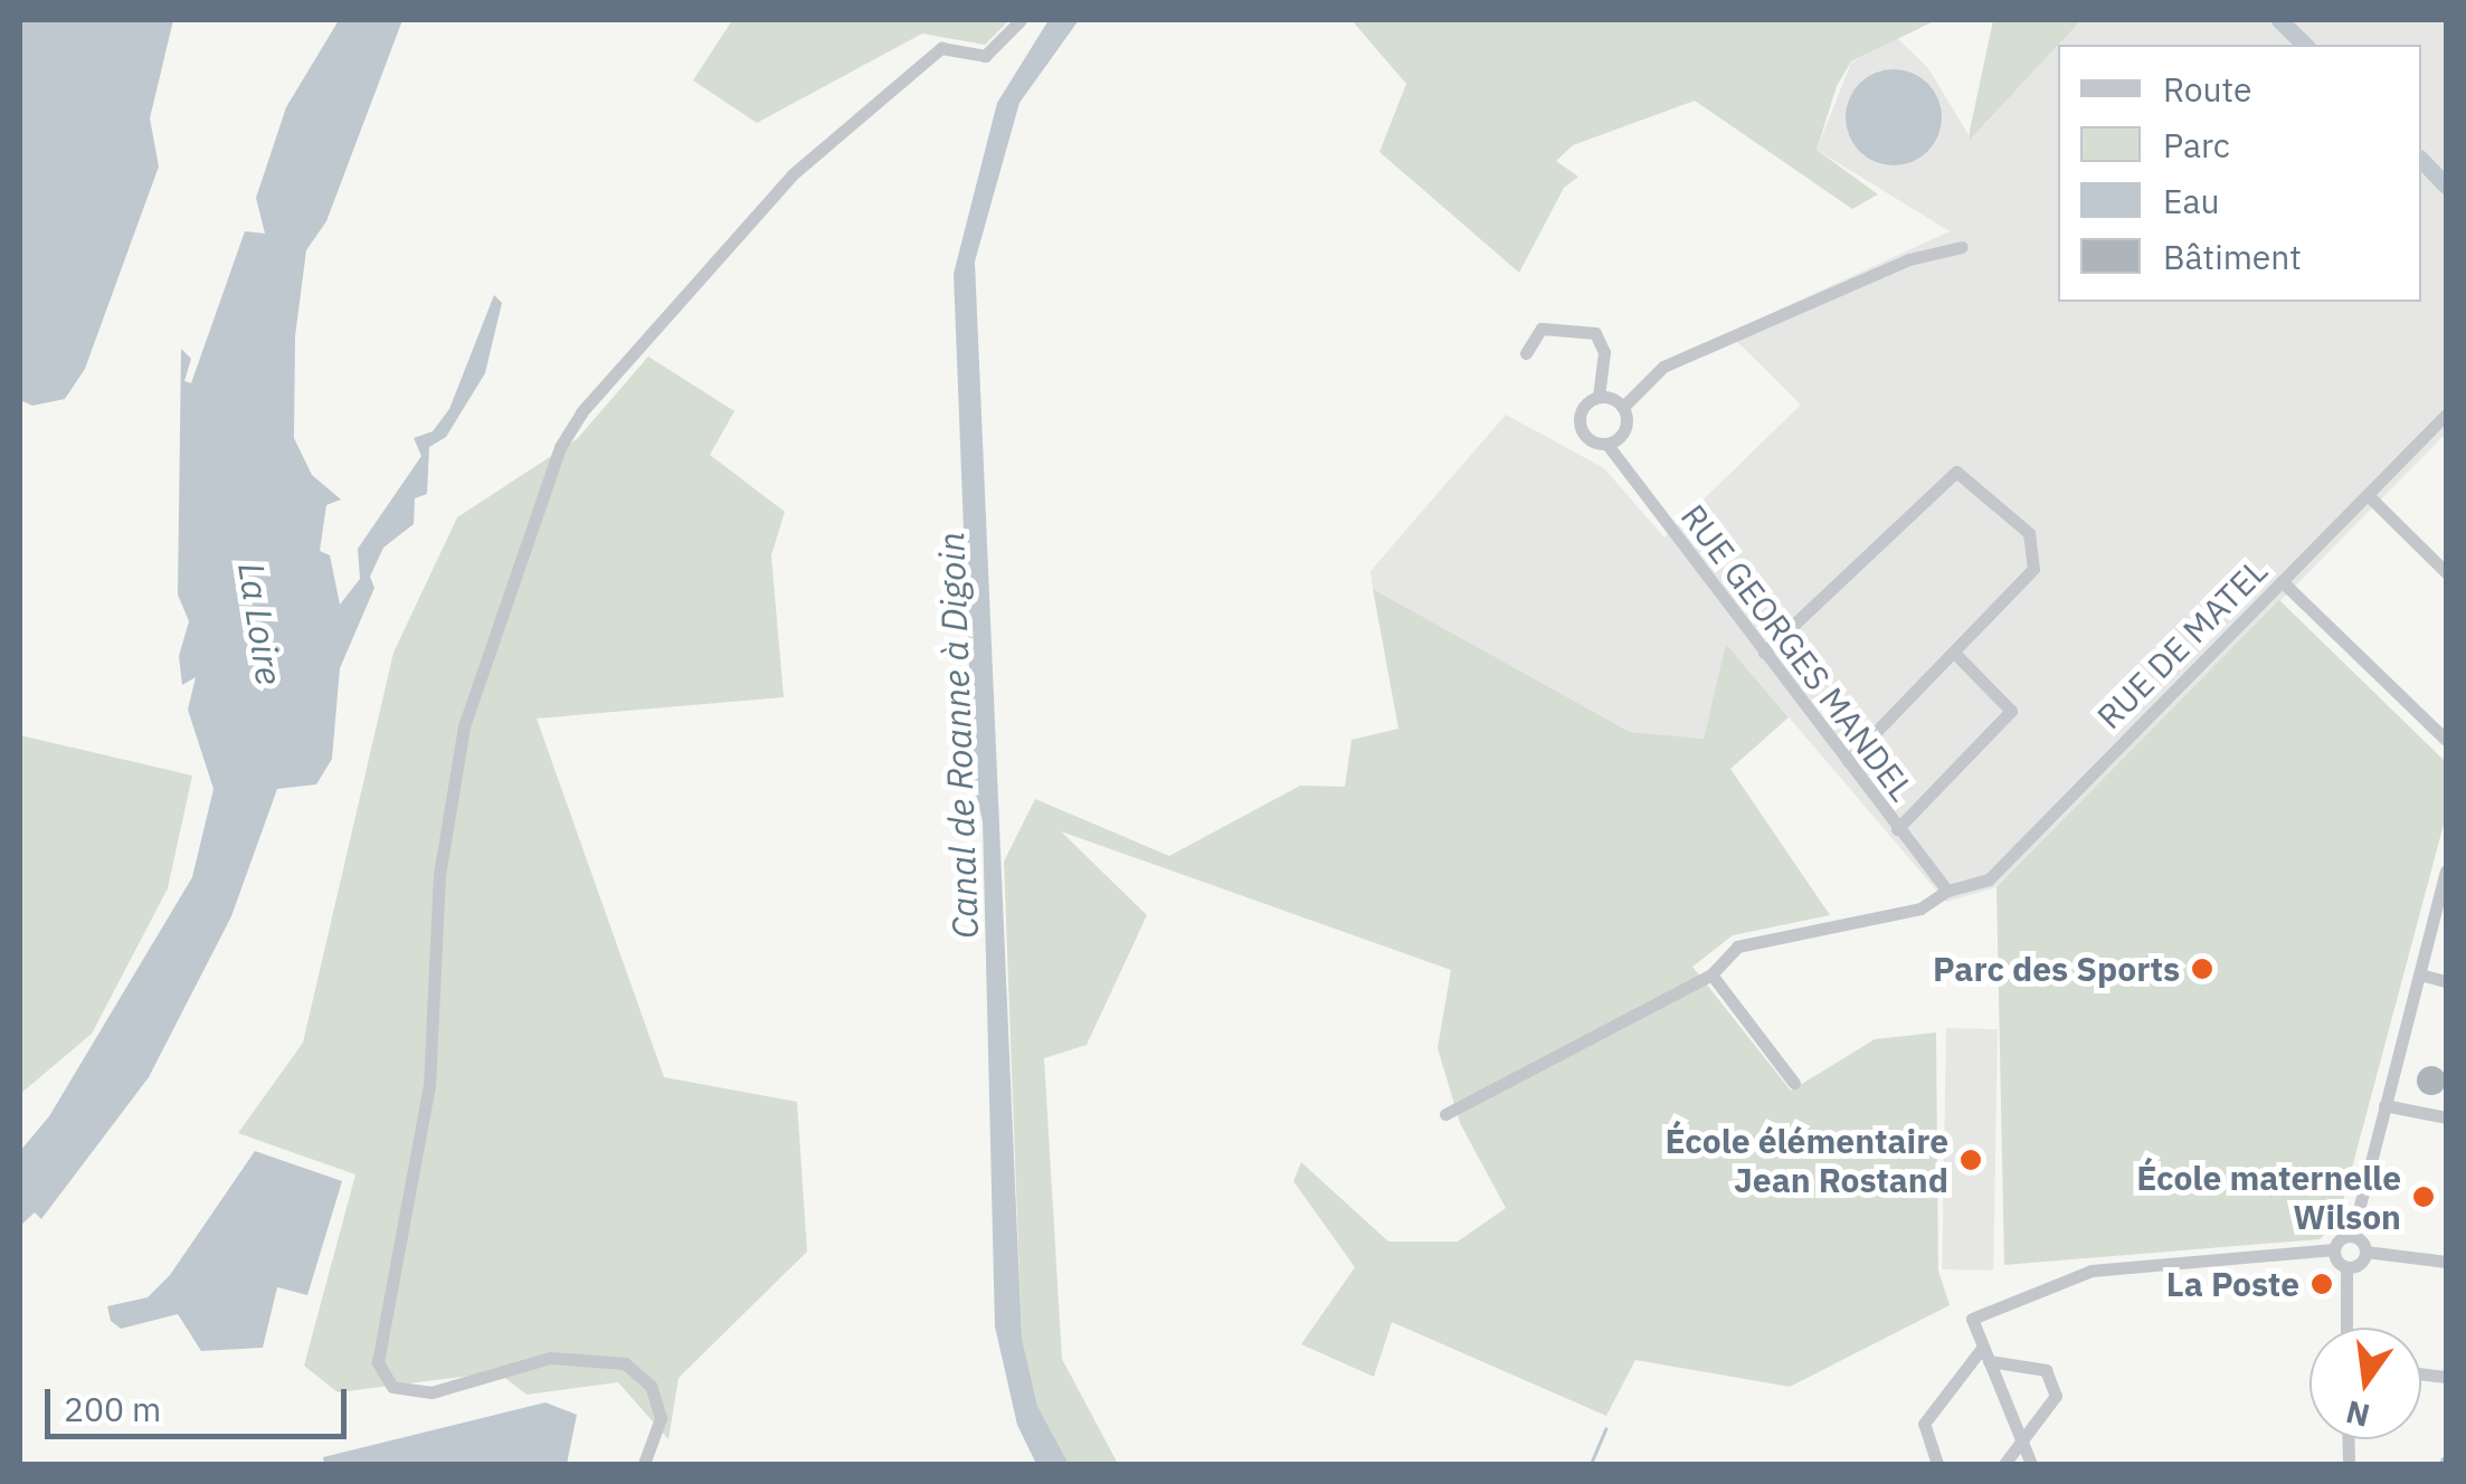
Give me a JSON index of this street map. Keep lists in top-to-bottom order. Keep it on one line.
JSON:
{"streets":{"street":["RUE DE MATEL","RUE GEORGES MANDEL"]},"crossings":[["RUE DE MATEL","RUE GEORGES MANDEL"]],"water":["La Loire","Canal de Roanne à Digoin"],"places":["Parc des Sports","École élémentaire Jean Rostand","École maternelle Wilson","La Poste"],"legend":["Route","Parc","Eau","Bâtiment"],"scale_bar":"200 m","north":"bottom"}
